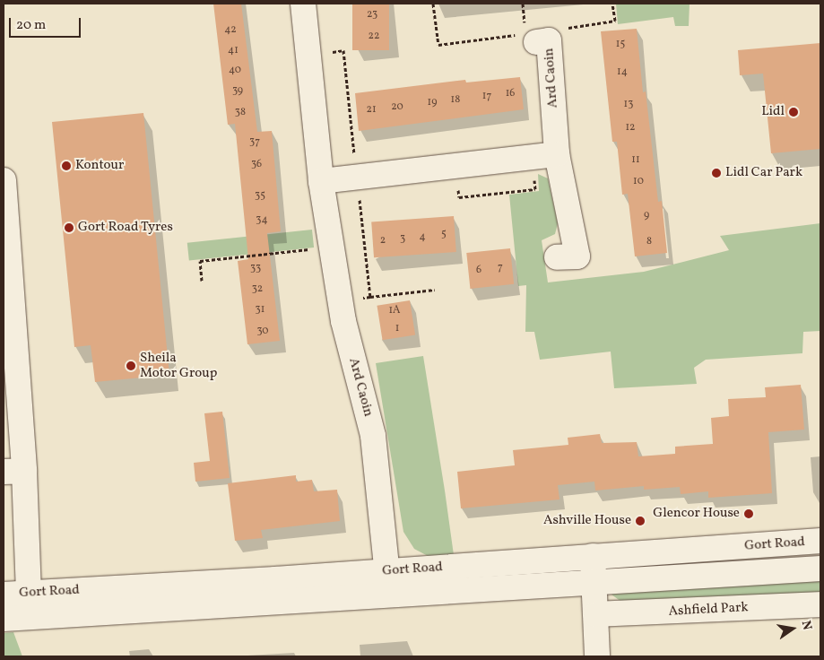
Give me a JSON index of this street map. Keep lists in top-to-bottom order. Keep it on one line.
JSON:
{"streets":{"street":["Ard Caoin","Gort Road","Ashfield Park"]},"crossings":[["Ard Caoin","Gort Road"]],"places":["Lidl","Kontour","Lidl Car Park","Gort Road Tyres","Sheila Motor Group","Glencor House","Ashville House"],"house_numbers":["23","42","22","15","41","40","14","39","16","17","18","19","13","20","21","38","12","37","11","36","10","35","9","34","5","4","3","2","8","7","33","6","32","31","1A","1","30"],"scale_bar":"20 m","north":"right"}
